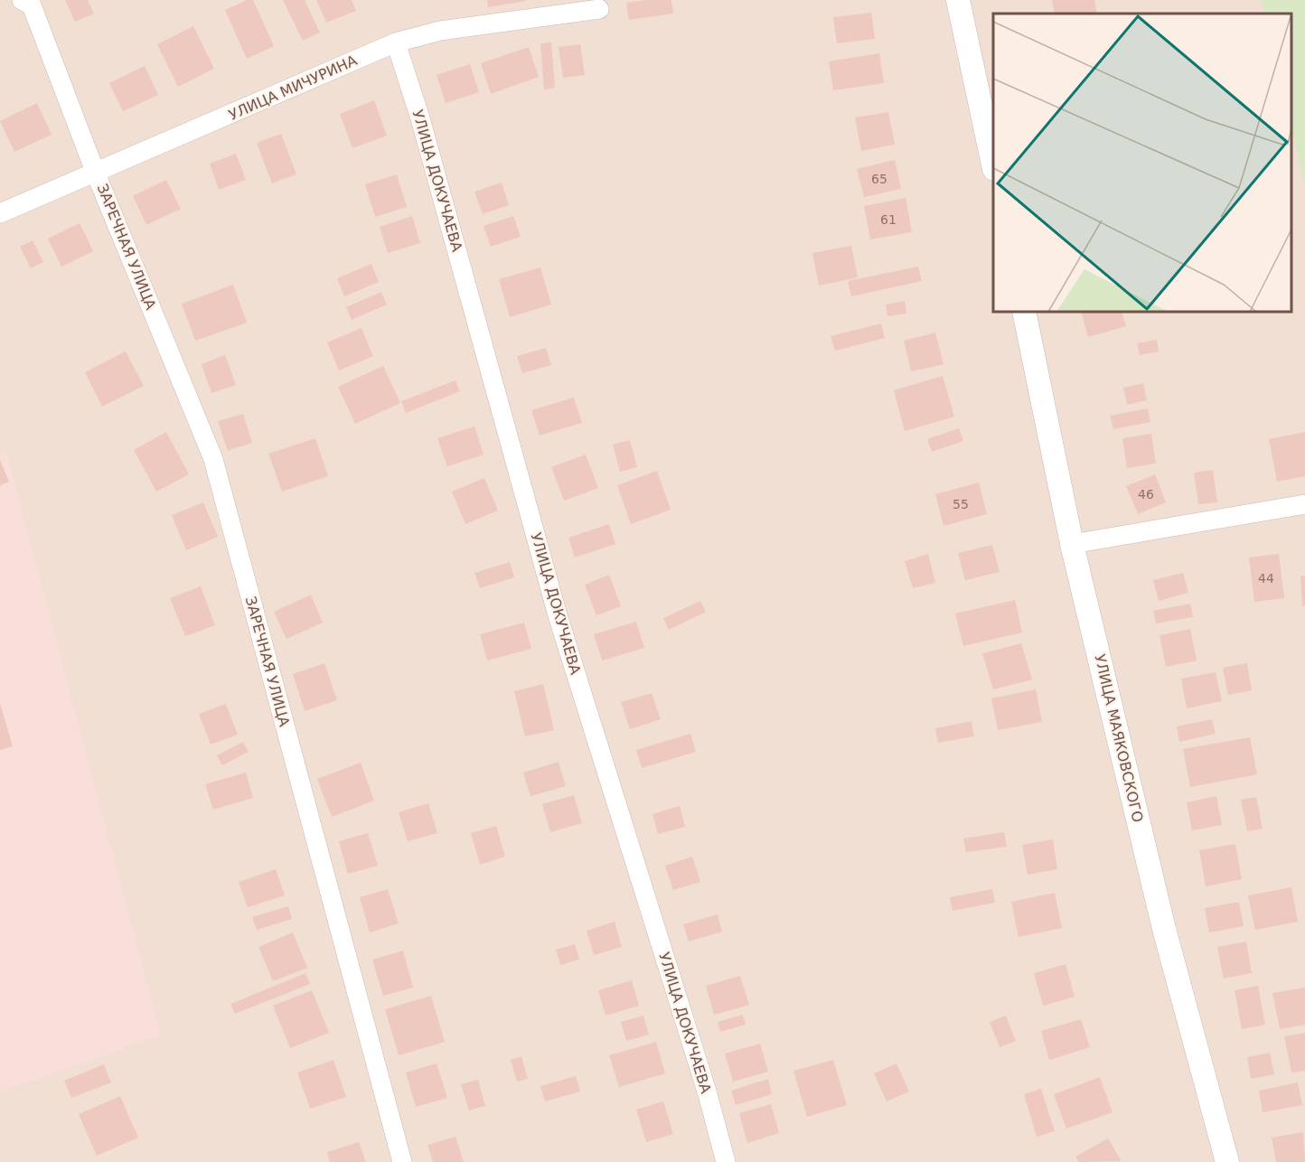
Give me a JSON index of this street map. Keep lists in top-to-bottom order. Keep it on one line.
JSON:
{"streets":{"street":["УЛИЦА МИЧУРИНА","УЛИЦА ДОКУЧАЕВА","ЗАРЕЧНАЯ УЛИЦА","УЛИЦА МАЯКОВСКОГО"]},"crossings":[["УЛИЦА МИЧУРИНА","УЛИЦА ДОКУЧАЕВА"],["УЛИЦА МИЧУРИНА","ЗАРЕЧНАЯ УЛИЦА"]],"house_numbers":["65","61","46","55","44"]}
